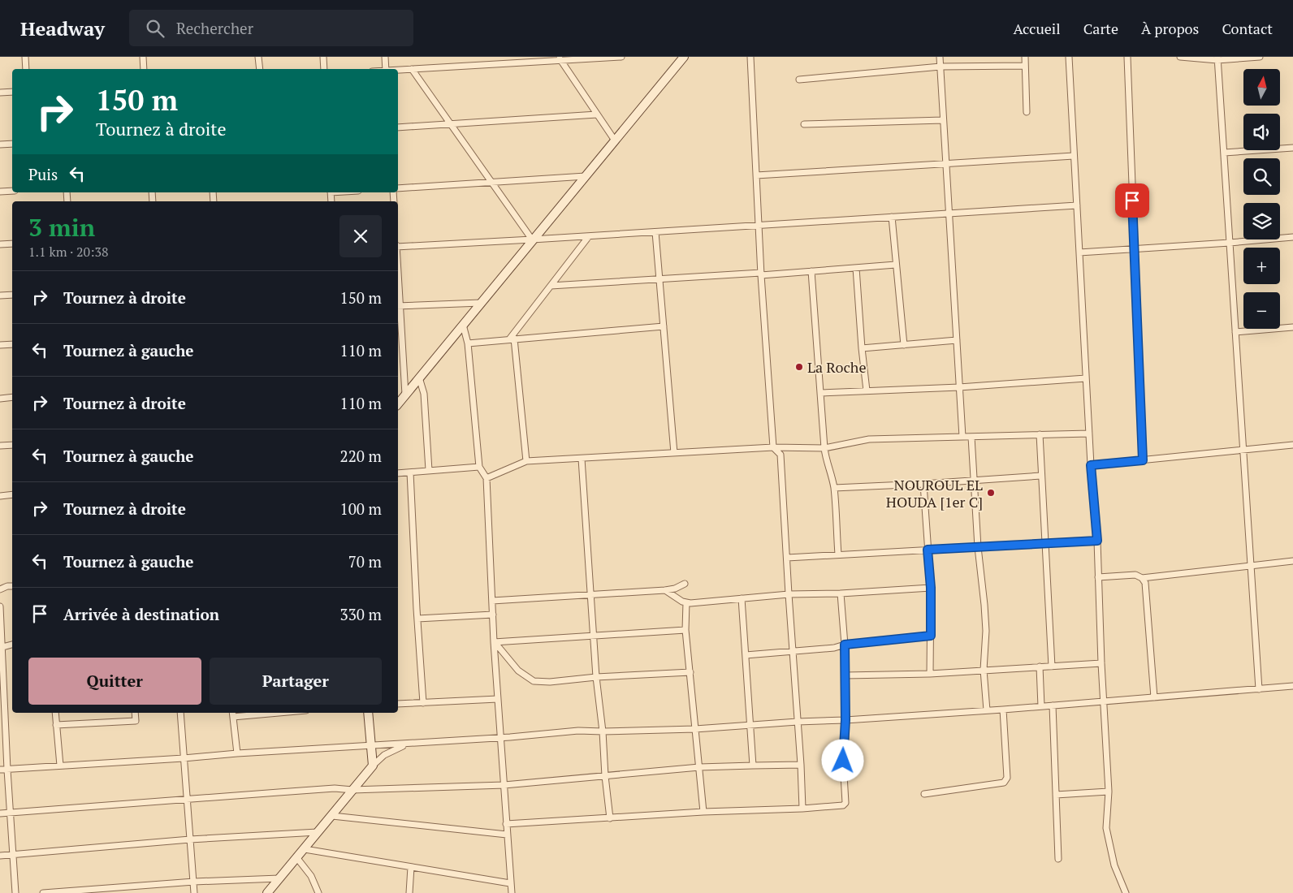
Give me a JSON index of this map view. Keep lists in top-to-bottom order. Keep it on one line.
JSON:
{"places":["La Roche","NOUROUL EL HOUDA [1er C]"],"north":"top","page":{"header":"Headway","search":"Rechercher","nav":["Accueil","Carte","À propos","Contact"],"map_buttons":["+","−"],"turn":["150 m","Tournez à droite"],"then":"Puis","heading":["3 min","1.1 km · 20:38"],"list":[{"name":"Tournez à droite","value":"150 m"},{"name":"Tournez à gauche","value":"110 m"},{"name":"Tournez à droite","value":"110 m"},{"name":"Tournez à gauche","value":"220 m"},{"name":"Tournez à droite","value":"100 m"},{"name":"Tournez à gauche","value":"70 m"},{"name":"Arrivée à destination","value":"330 m"}],"buttons":["Quitter","Partager"]}}
